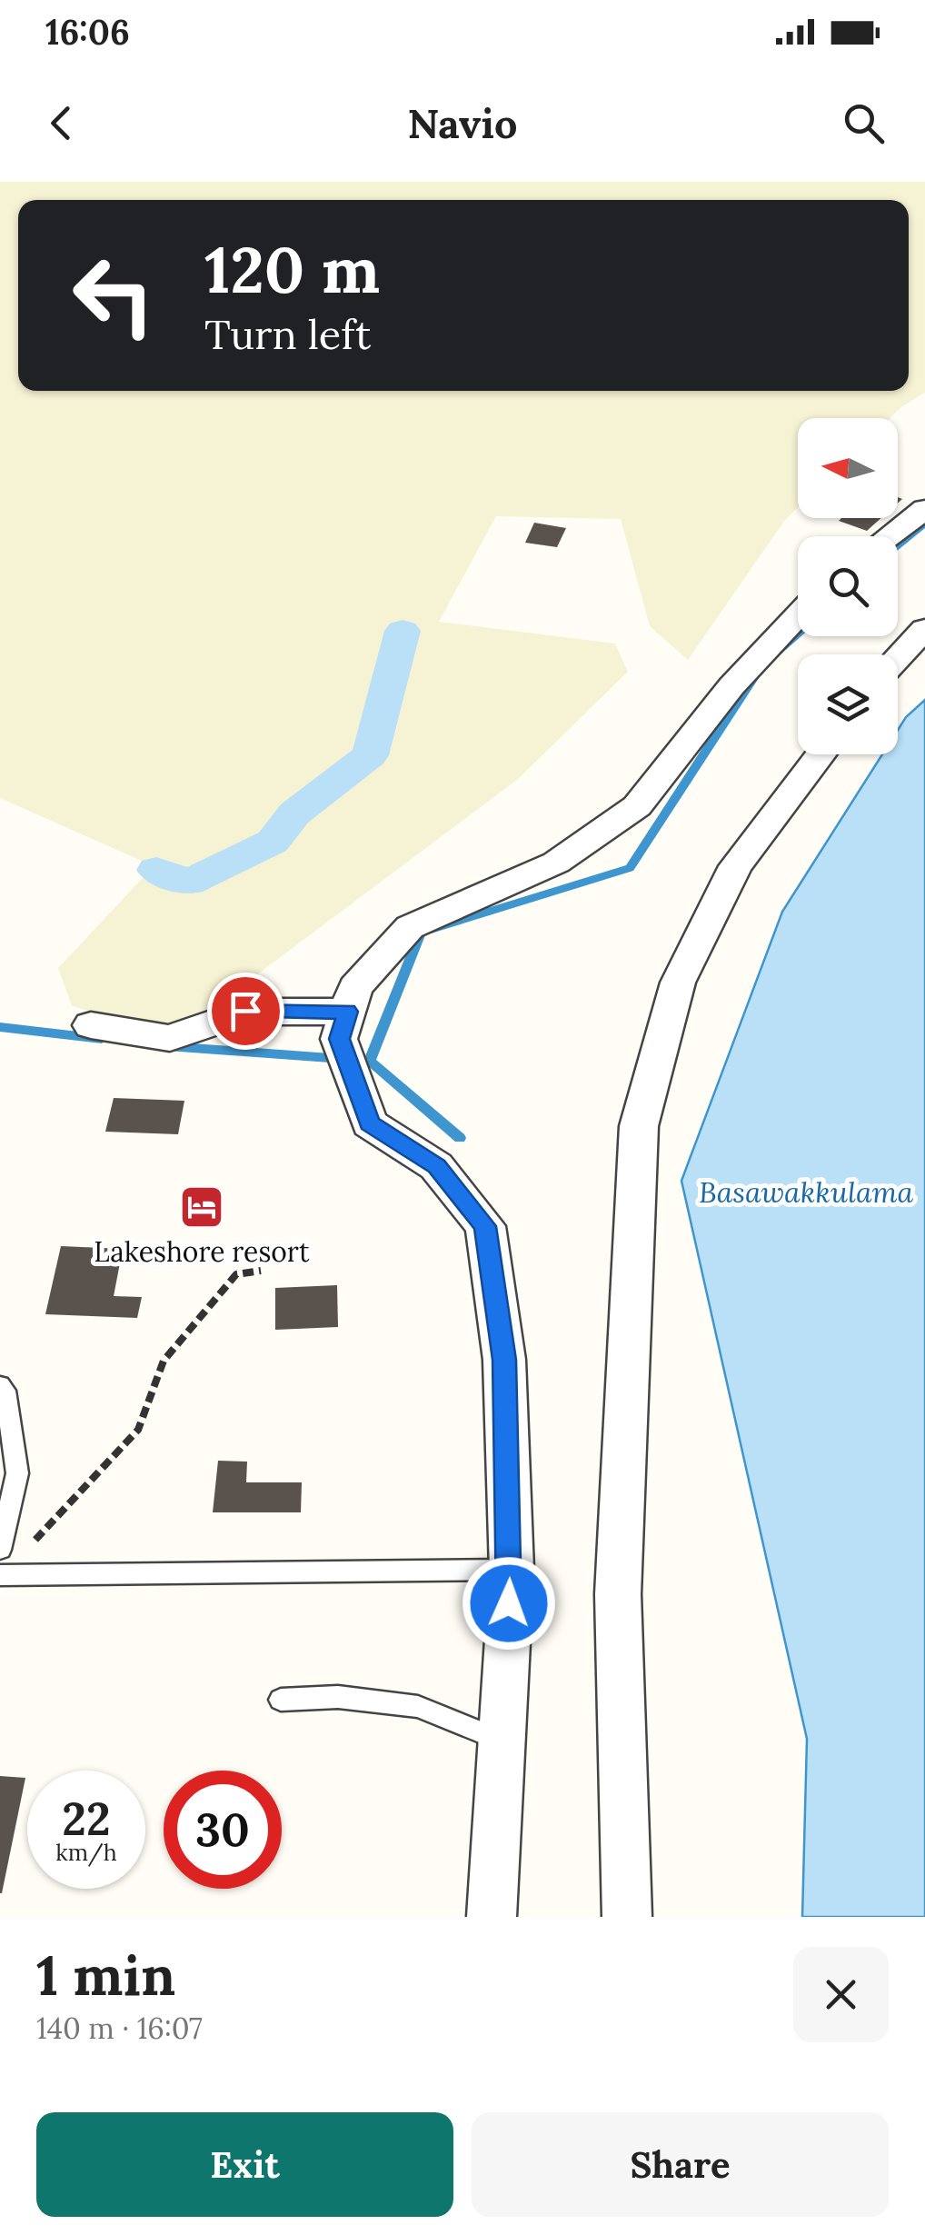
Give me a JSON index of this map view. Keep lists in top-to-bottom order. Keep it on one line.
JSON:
{"water":["Basawakkulama"],"places":{"hotel":["Lakeshore resort"]},"north":"left","page":{"status":"16:06","header":"Navio","turn":["120 m","Turn left"],"speed":"22 km/h","limit":"30","heading":["1 min","140 m · 16:07"],"buttons":["Exit","Share"]}}
